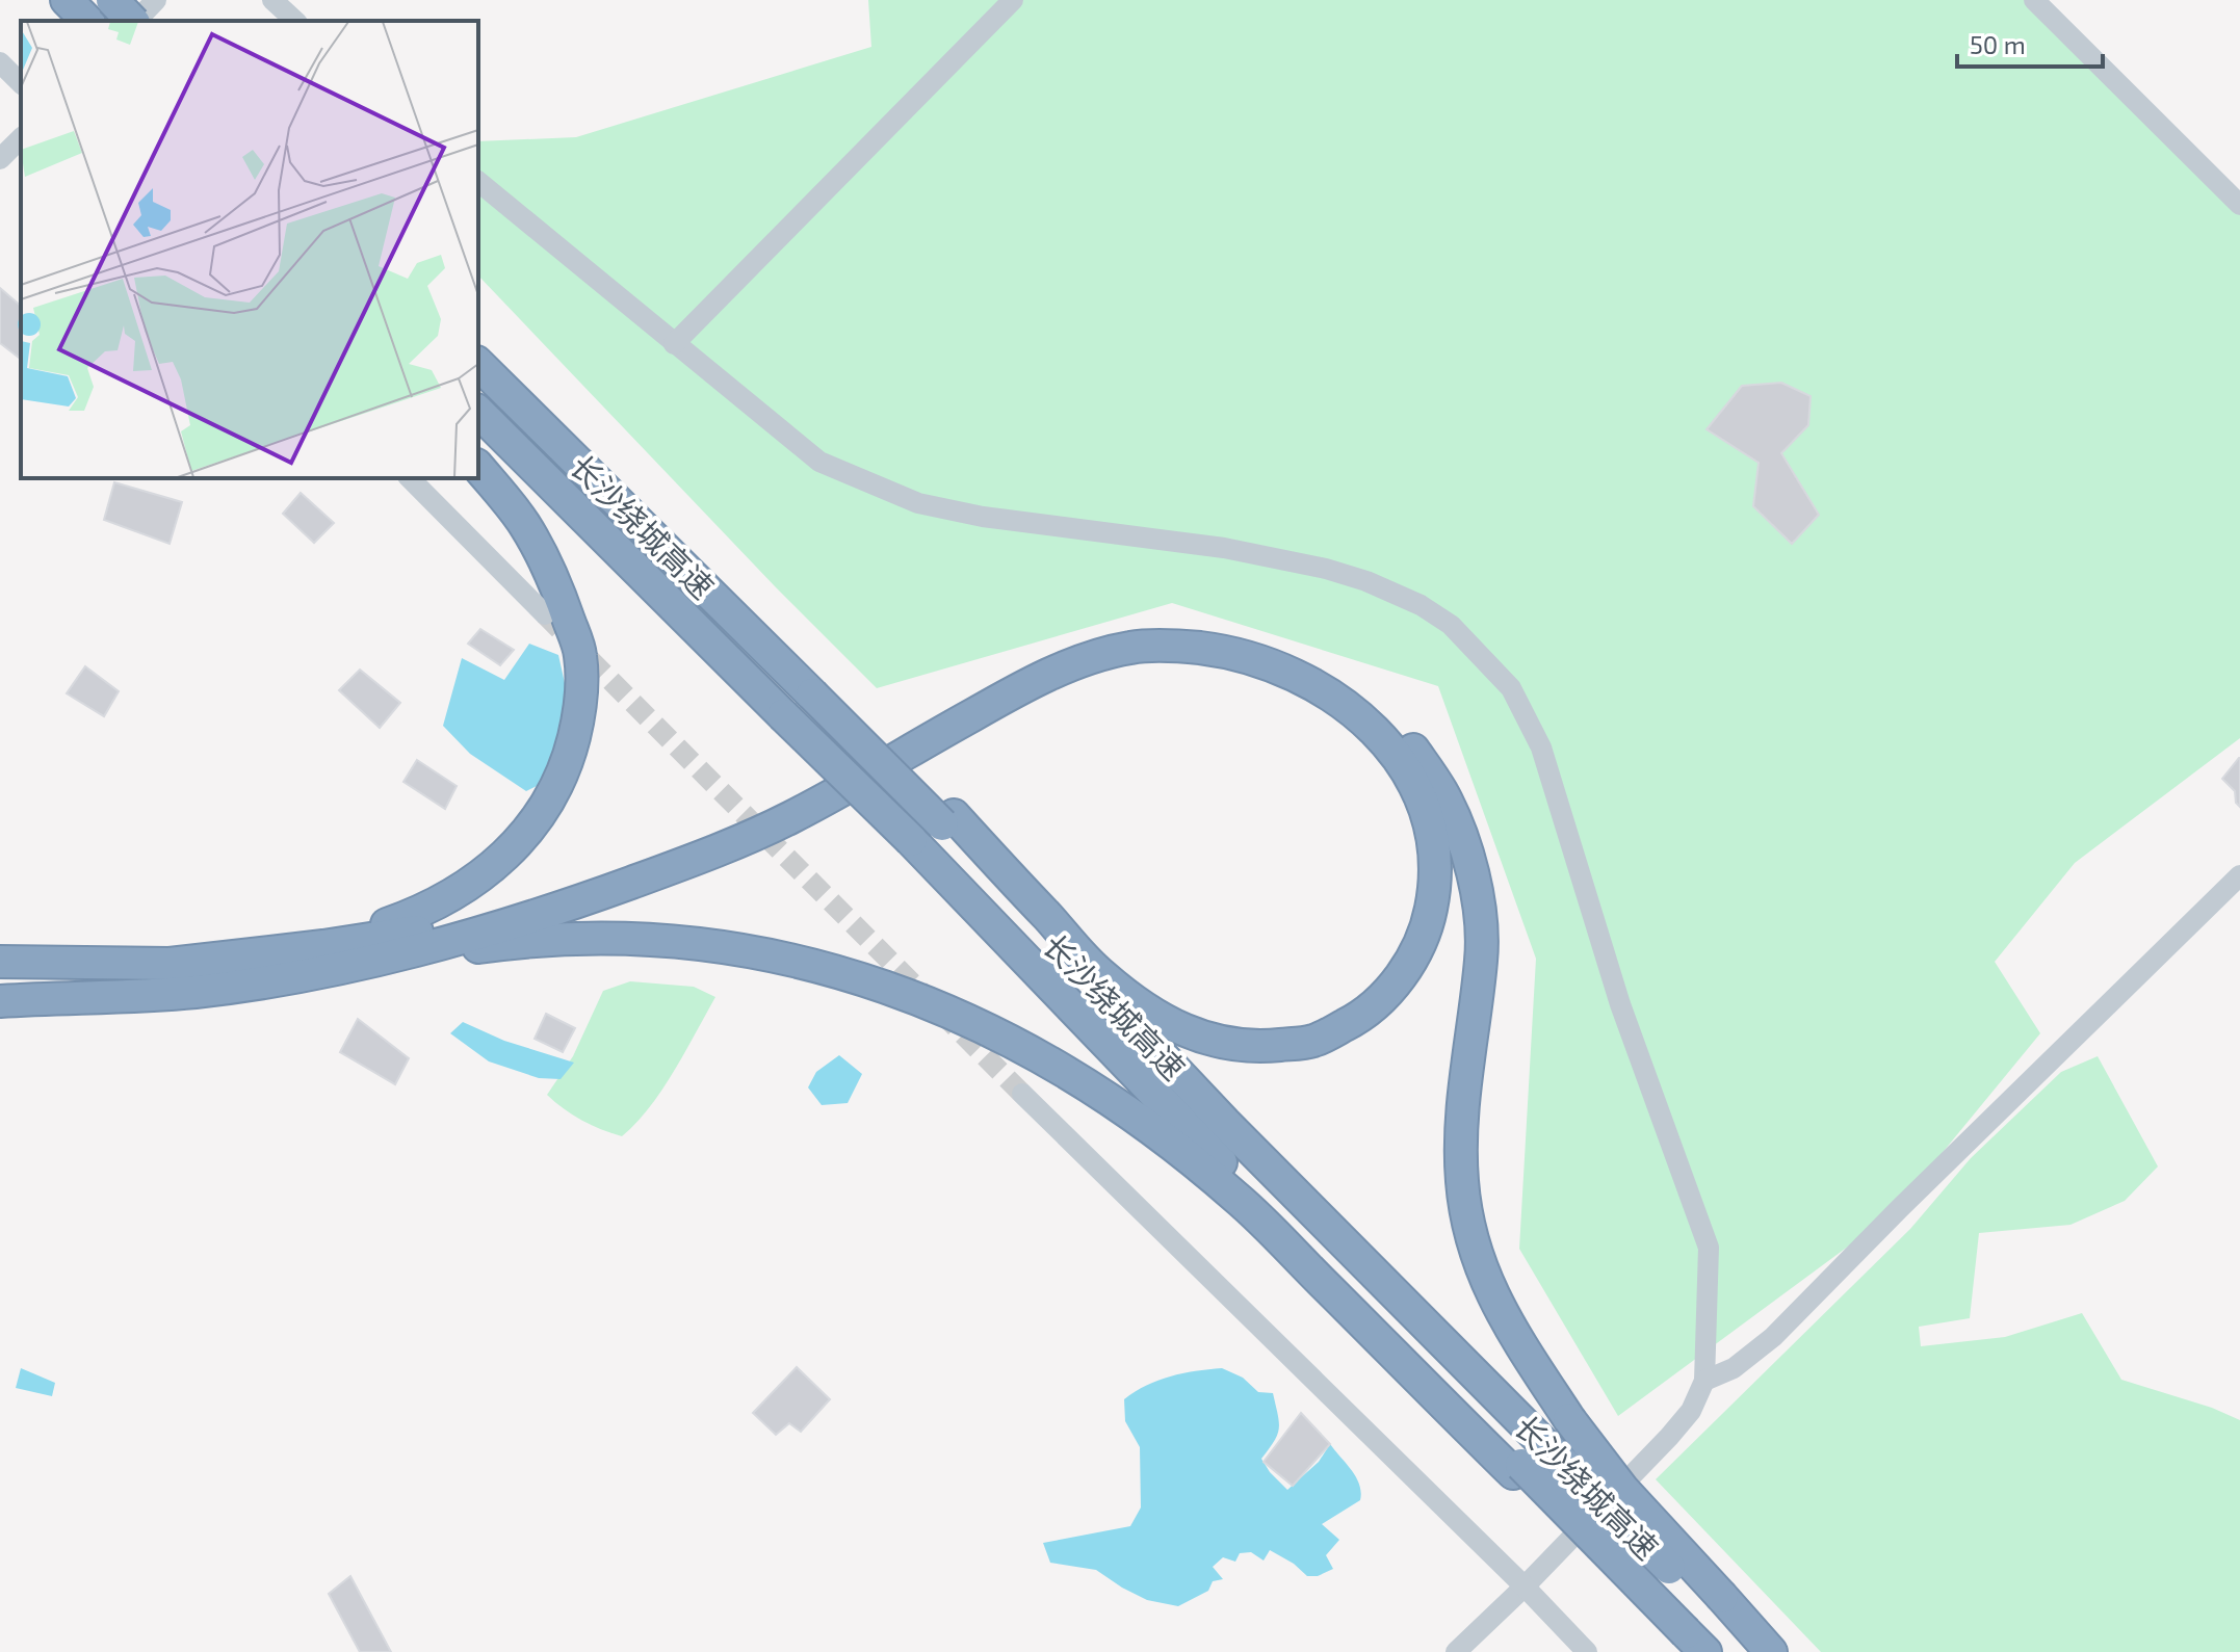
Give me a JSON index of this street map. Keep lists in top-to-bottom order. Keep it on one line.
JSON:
{"streets":{"highway":["长沙绕城高速"]},"scale_bar":"50 m"}
